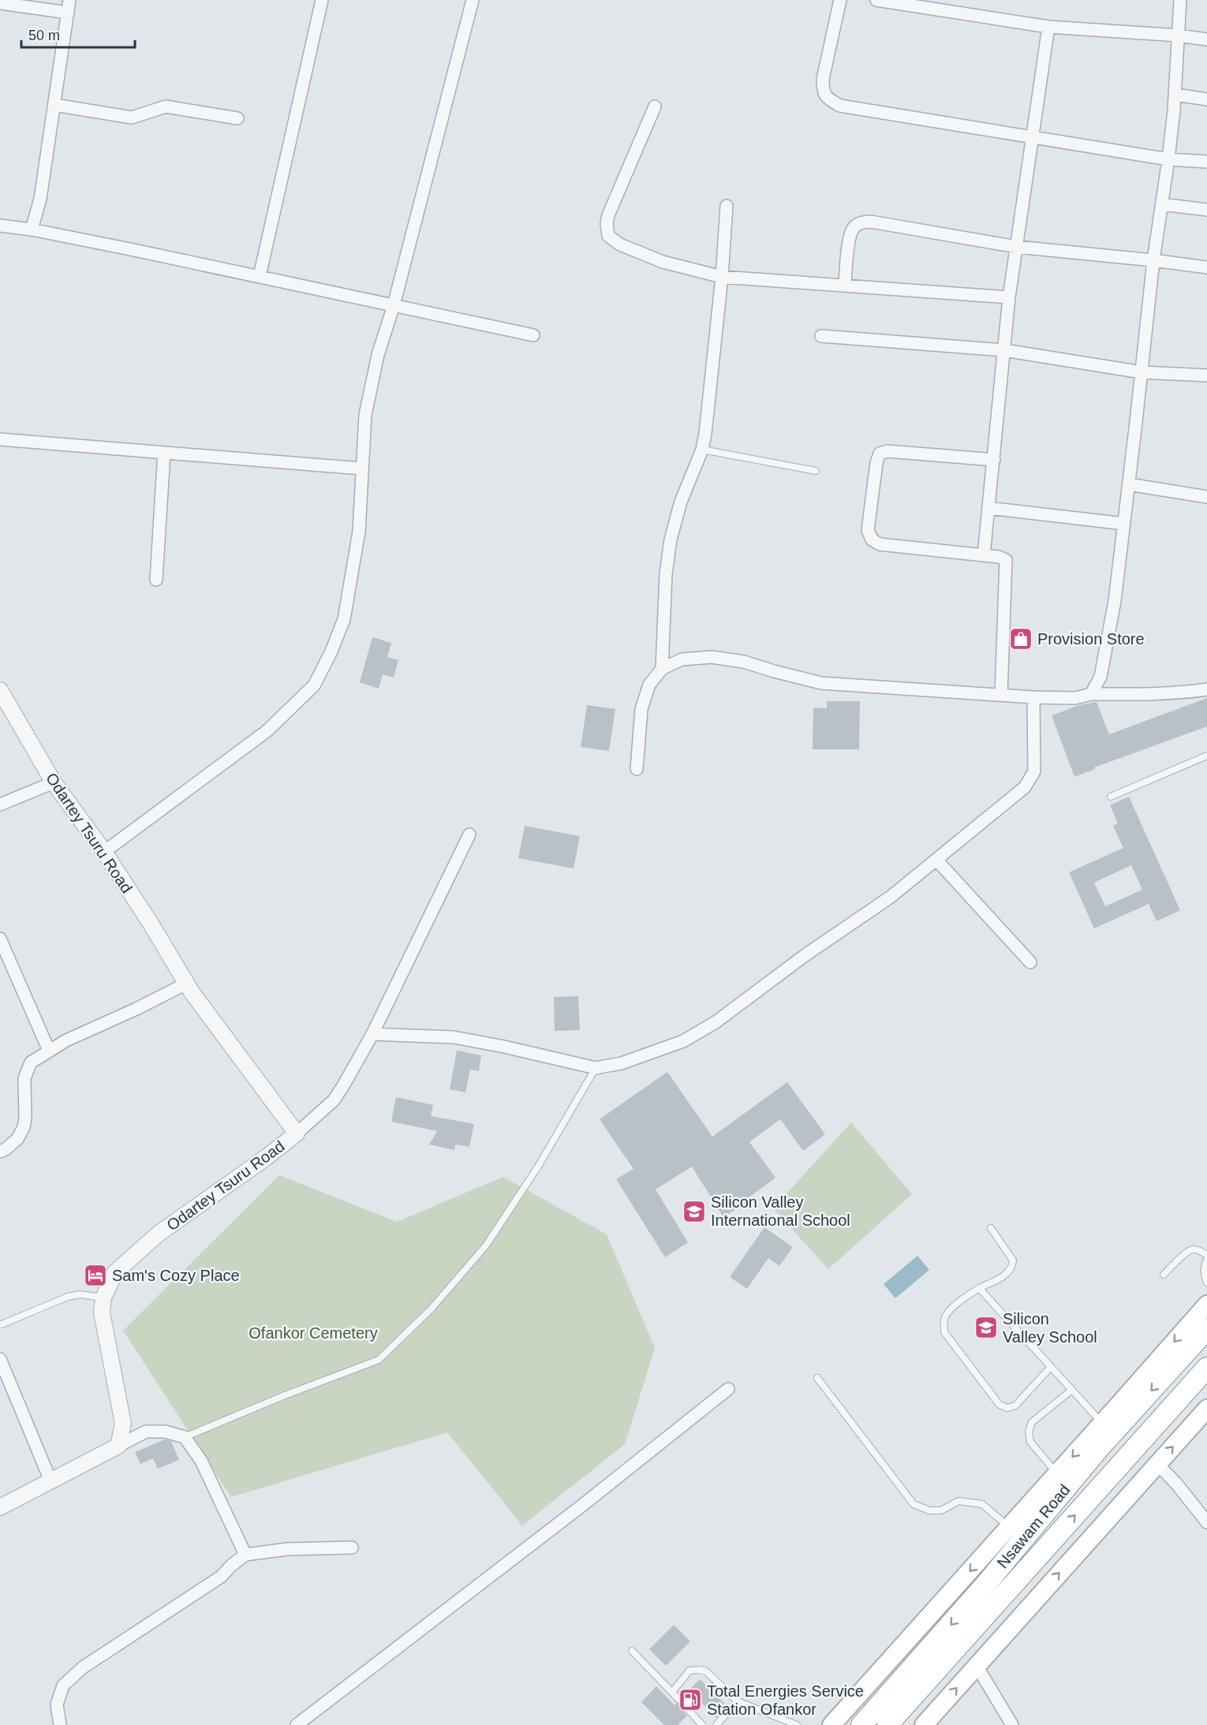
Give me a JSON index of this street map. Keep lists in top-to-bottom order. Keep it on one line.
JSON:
{"streets":{"highway":["Nsawam Road"],"street":["Odartey Tsuru Road"]},"parks":["Ofankor Cemetery"],"places":{"shop":["Provision Store"],"school or university":["Silicon Valley International School","Silicon Valley School"],"hotel":["Sam's Cozy Place"],"fuel station":["Total Energies Service Station Ofankor"]},"scale_bar":"50 m"}
